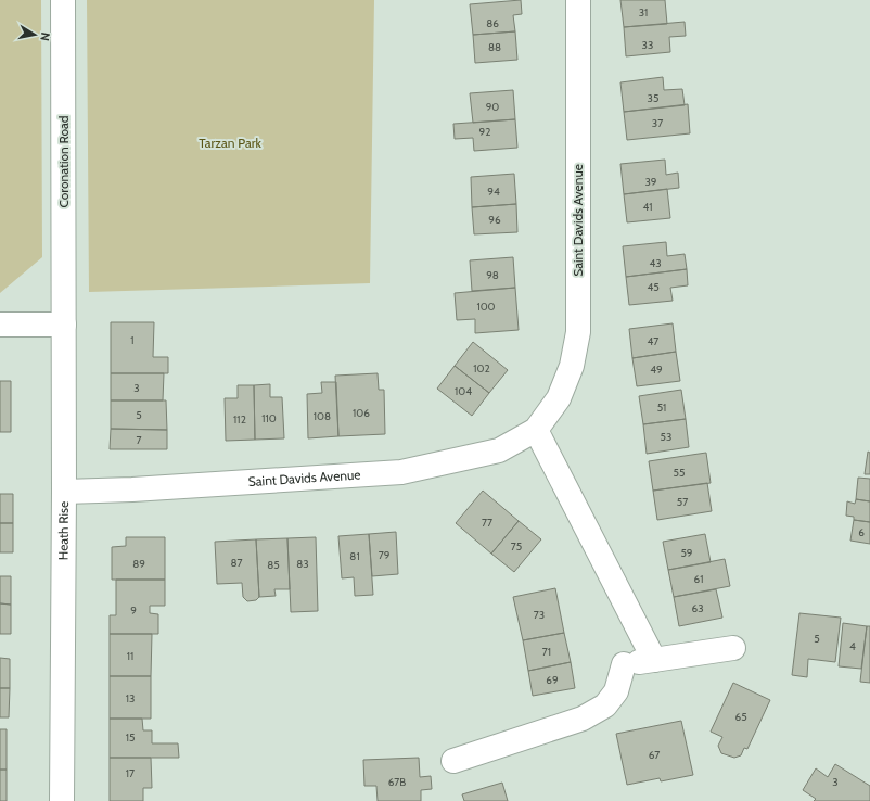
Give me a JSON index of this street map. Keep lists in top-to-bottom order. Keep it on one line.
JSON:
{"streets":{"street":["Coronation Road","Saint Davids Avenue","Heath Rise"]},"crossings":[["Coronation Road","Heath Rise"],["Saint Davids Avenue","Heath Rise"]],"parks":["Tarzan Park"],"house_numbers":["31","86","33","88","35","90","37","92","39","94","41","96","43","98","45","100","1","47","102","49","3","104","51","106","5","108","110","112","53","7","55","57","77","6","75","59","79","81","87","89","83","85","61","63","9","73","5","4","71","11","69","13","65","15","67","17","67B","3"],"north":"right"}
